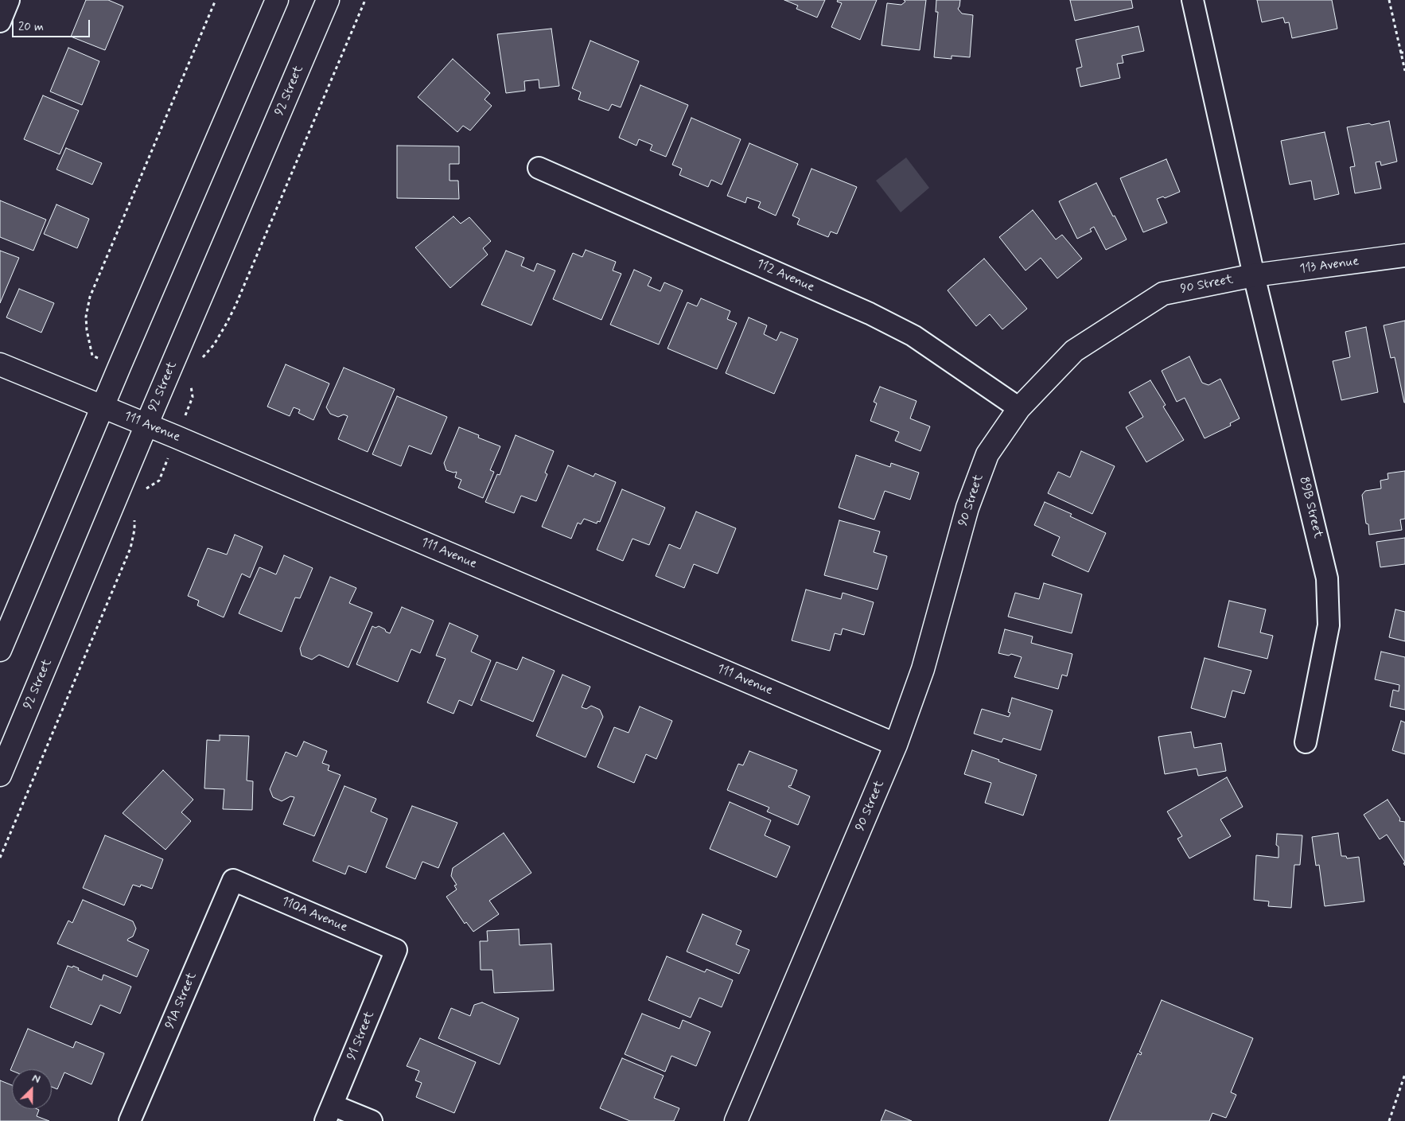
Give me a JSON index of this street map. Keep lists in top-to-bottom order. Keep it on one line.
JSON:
{"streets":{"street":["92 Street","113 Avenue","112 Avenue","90 Street","111 Avenue","89B Street","110A Avenue","91A Street","91 Street"]},"crossings":[["92 Street","111 Avenue"],["113 Avenue","90 Street"],["113 Avenue","89B Street"],["112 Avenue","90 Street"],["90 Street","111 Avenue"],["90 Street","89B Street"],["110A Avenue","91A Street"],["110A Avenue","91 Street"]],"scale_bar":"20 m","north":"top right"}
